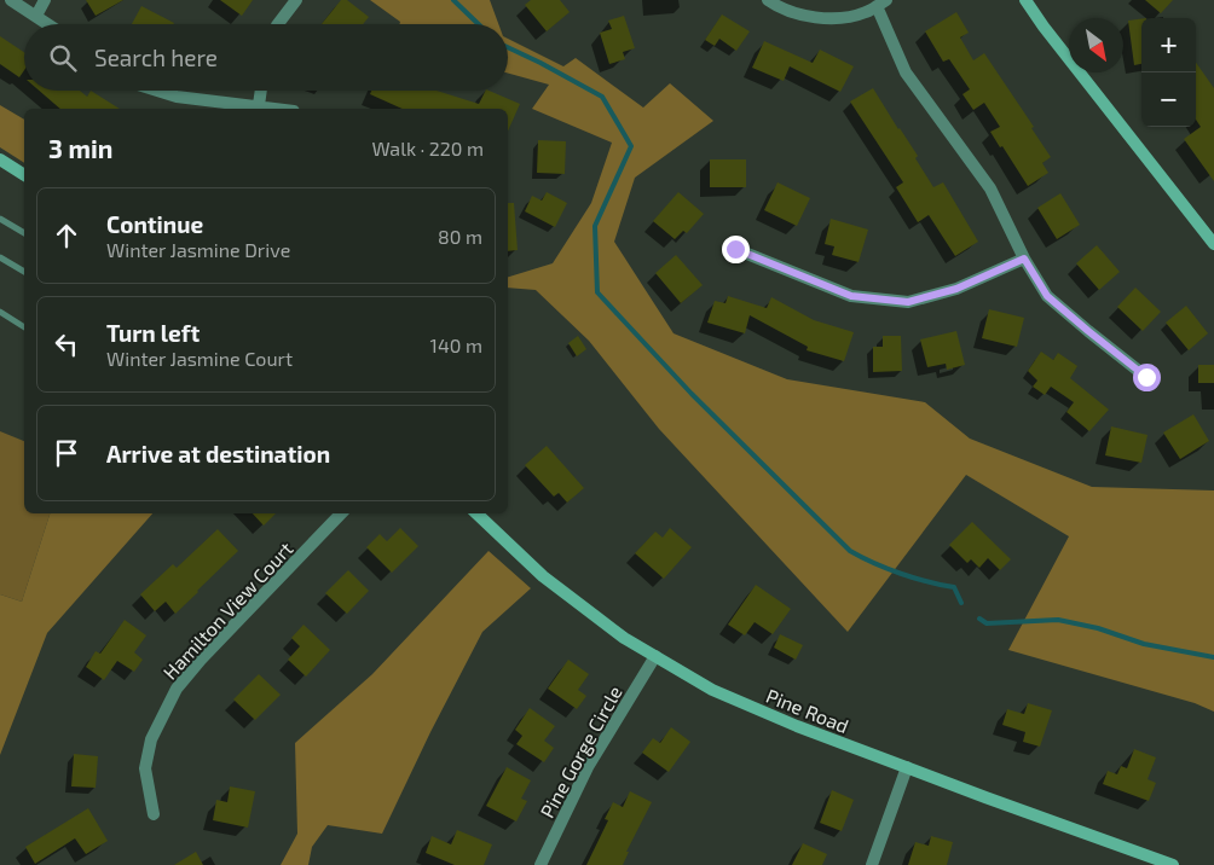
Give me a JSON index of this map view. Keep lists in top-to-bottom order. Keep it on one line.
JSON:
{"streets":{"street":["Hamilton View Court","Pine Road","Pine Gorge Circle"]},"crossings":[["Pine Road","Pine Gorge Circle"]],"north":"bottom right","page":{"map_buttons":["+","−"],"search":"Search here","heading":["3 min","Walk · 220 m"],"list":[["Continue","Winter Jasmine Drive","80 m"],["Turn left","Winter Jasmine Court","140 m"],"Arrive at destination"]}}
